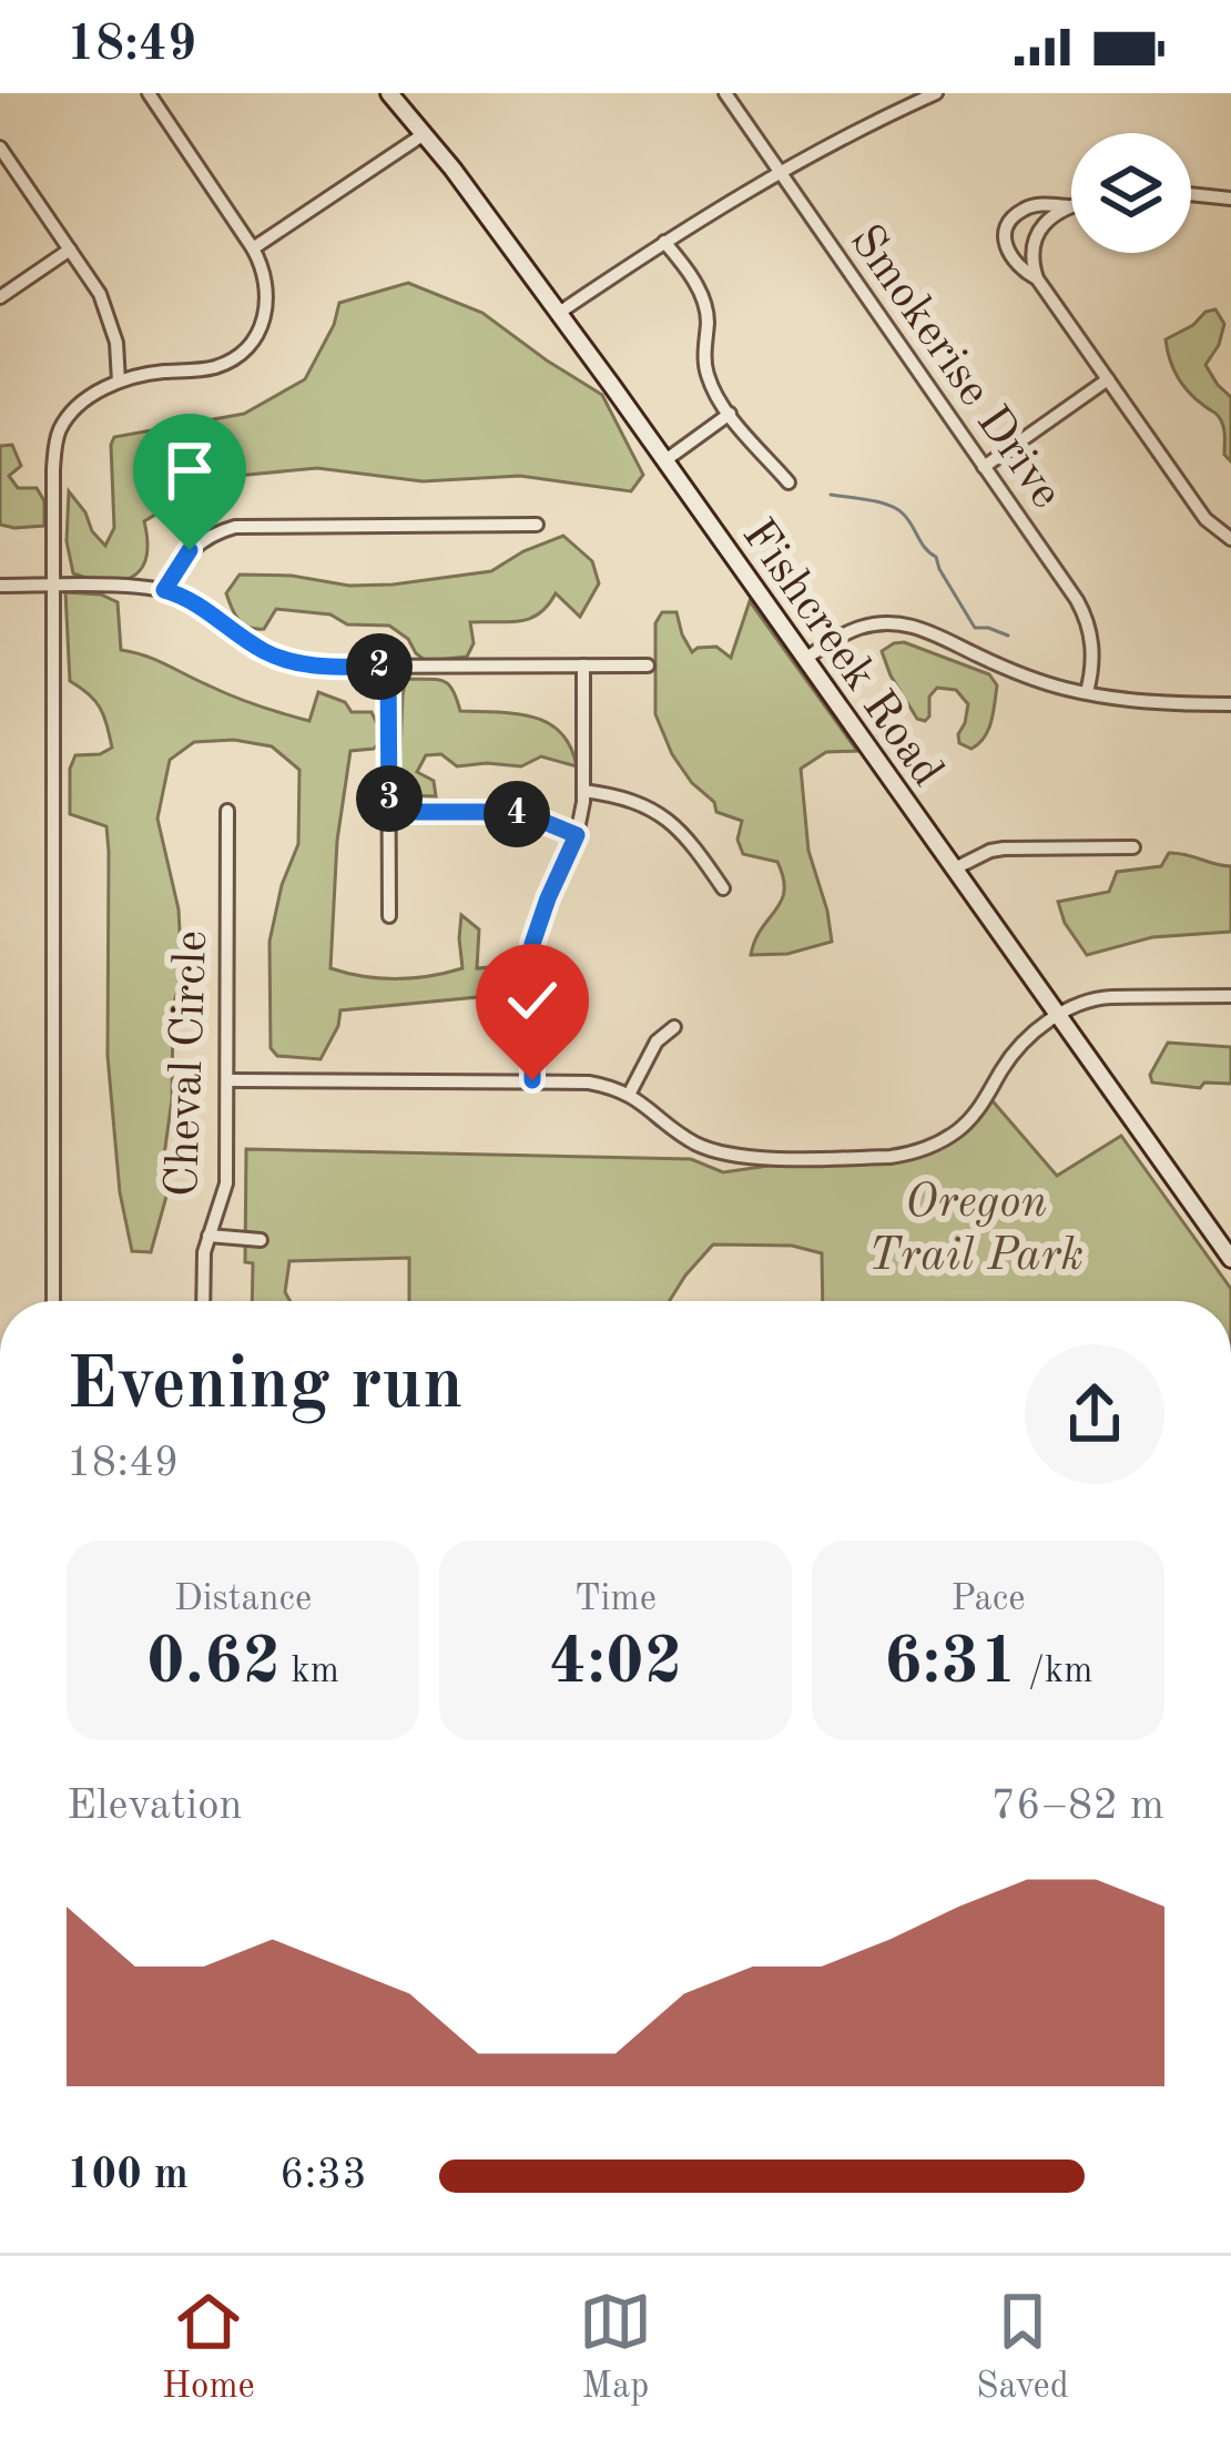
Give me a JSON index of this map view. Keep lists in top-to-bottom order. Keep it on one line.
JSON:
{"streets":{"main road":["Fishcreek Road"],"street":["Smokerise Drive","Cheval Circle"]},"parks":["Oregon Trail Park"],"page":{"status":"18:49","pins":["2","3","4"],"heading":["Evening run","18:49"],"stats":[["Distance","0.62 km"],["Time","4:02"],["Pace","6:31 /km"]],"chart":["Elevation","76–82 m"],"list":[{"name":"100 m","note":"6:33"}],"tabs":["Home","Map","Saved"]}}
